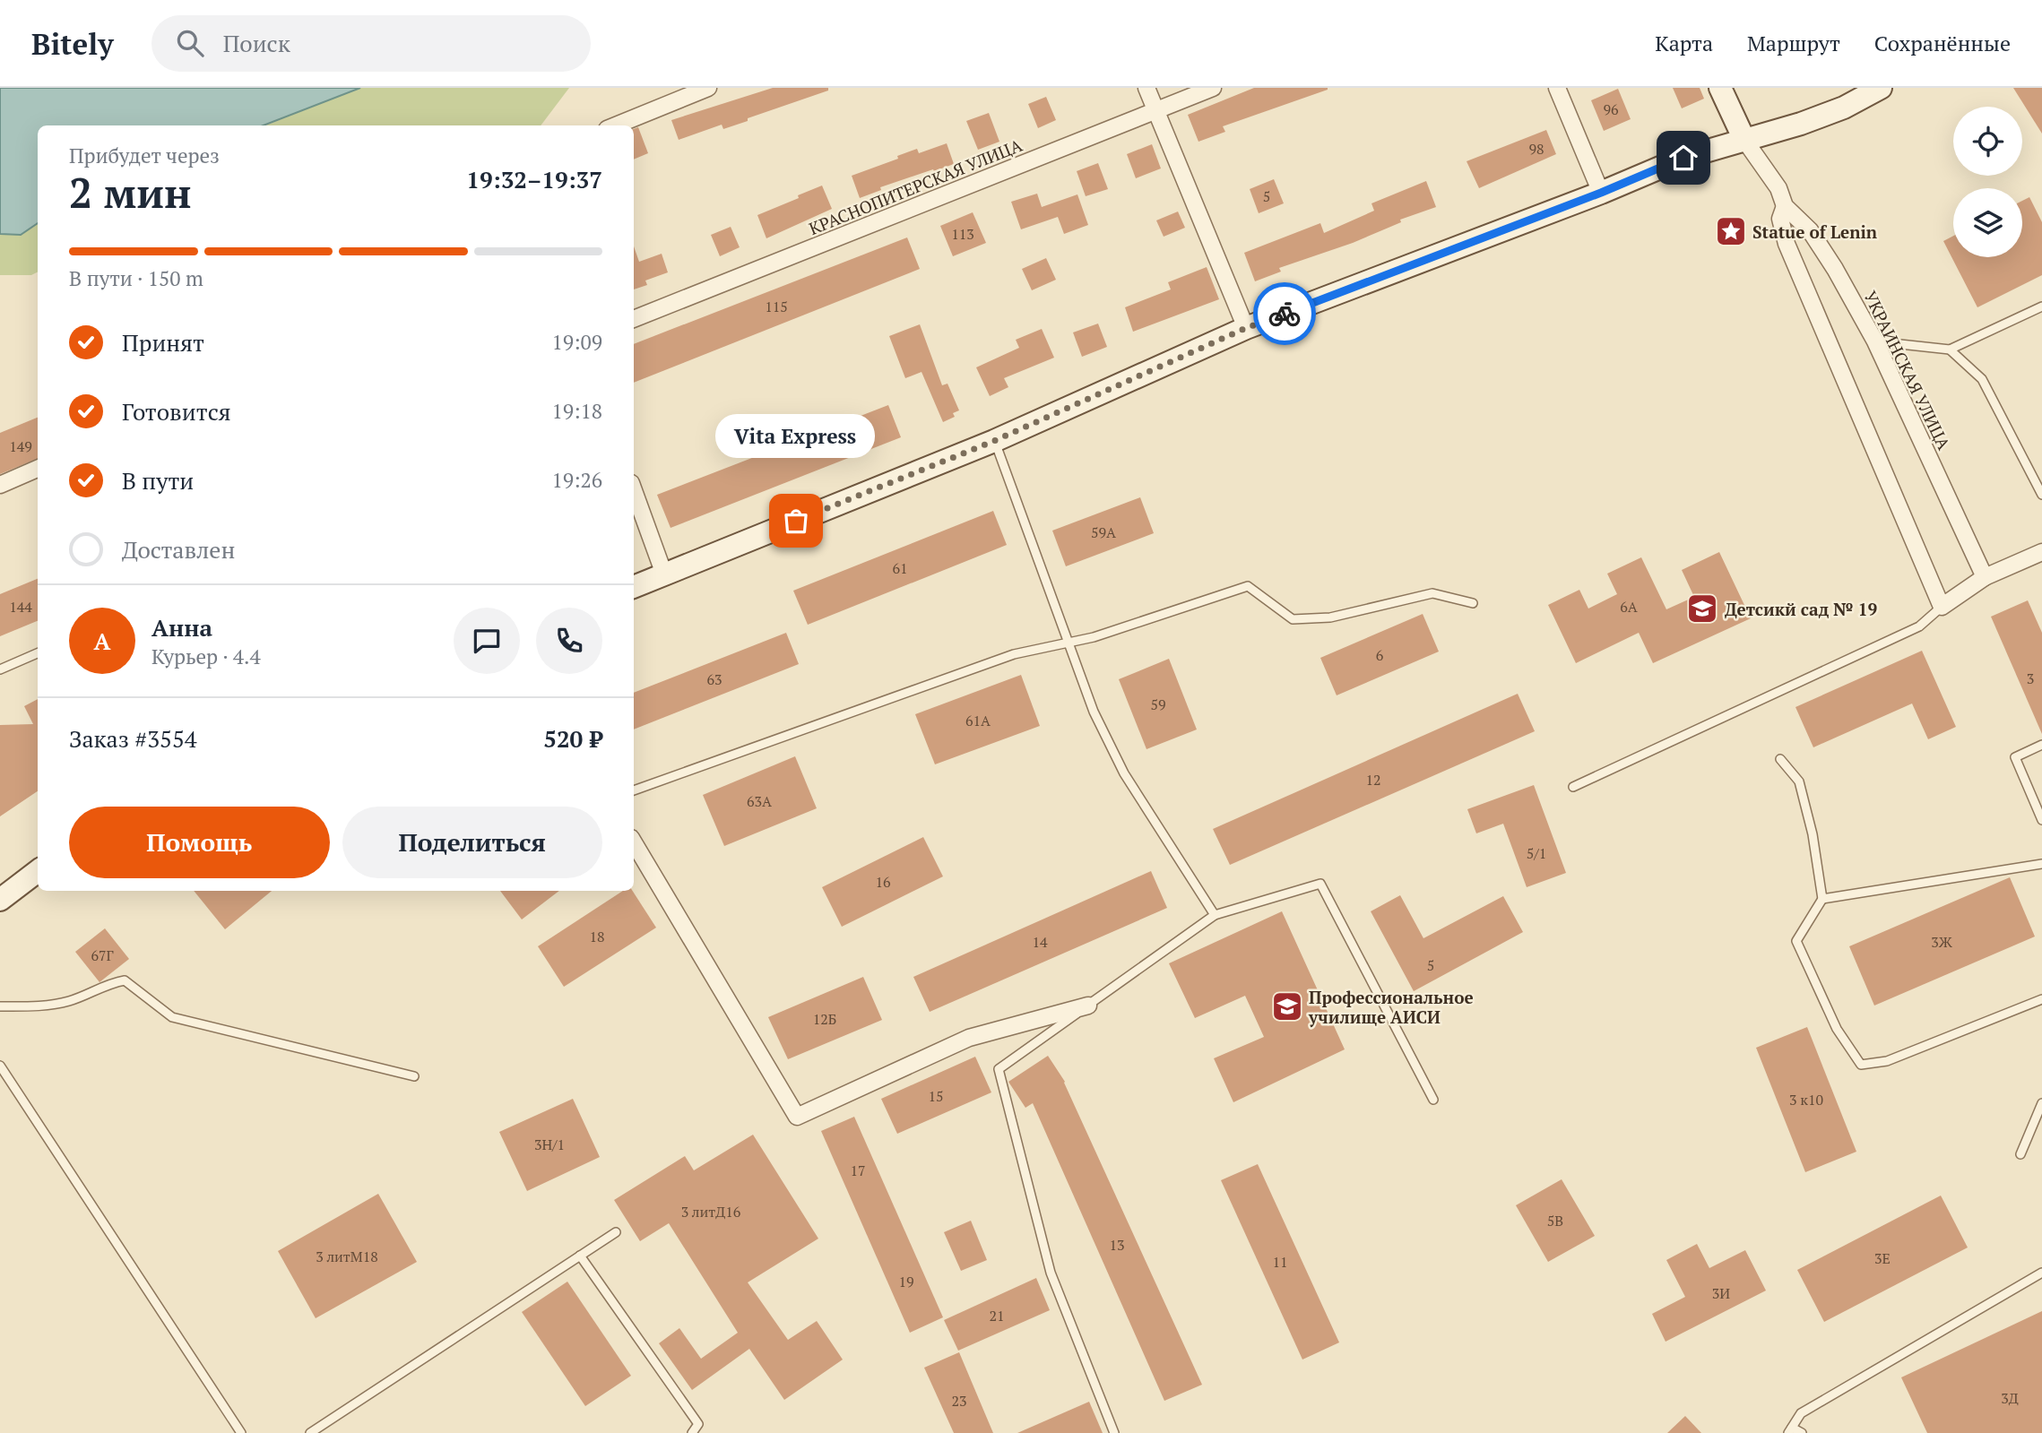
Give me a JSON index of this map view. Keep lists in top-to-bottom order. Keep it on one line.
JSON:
{"streets":{"street":["КРАСНОПИТЕРСКАЯ УЛИЦА","УКРАИНСКАЯ УЛИЦА"]},"places":{"place":["Statue of Lenin"],"other":["Vita Express"],"school or university":["Детсикй сад № 19","Профессиональное училище АИСИ"]},"house_numbers":["96","98","5","113","115","149","59А","61","144","6А","6","3","63","59","61А","12","63А","5/1","16","18","14","3Ж","67Г","5","12Б","15","3 к10","3Н/1","17","3 литД16","5В","13","3 литМ18","3Е","11","19","3И","21","3Д","23"],"page":{"header":"Bitely","search":"Поиск","nav":["Карта","Маршрут","Сохранённые"],"heading":["2 мин","Прибудет через","19:32–19:37"],"panel":["Анна","Курьер · 4.4","Заказ #3554","520 ₽"],"bar":"В пути · 150 m","list":[["Принят","19:09"],["Готовится","19:18"],["В пути","19:26"],"Доставлен"],"bubble":"Vita Express","round":"А","buttons":["Помощь","Поделиться"]}}
